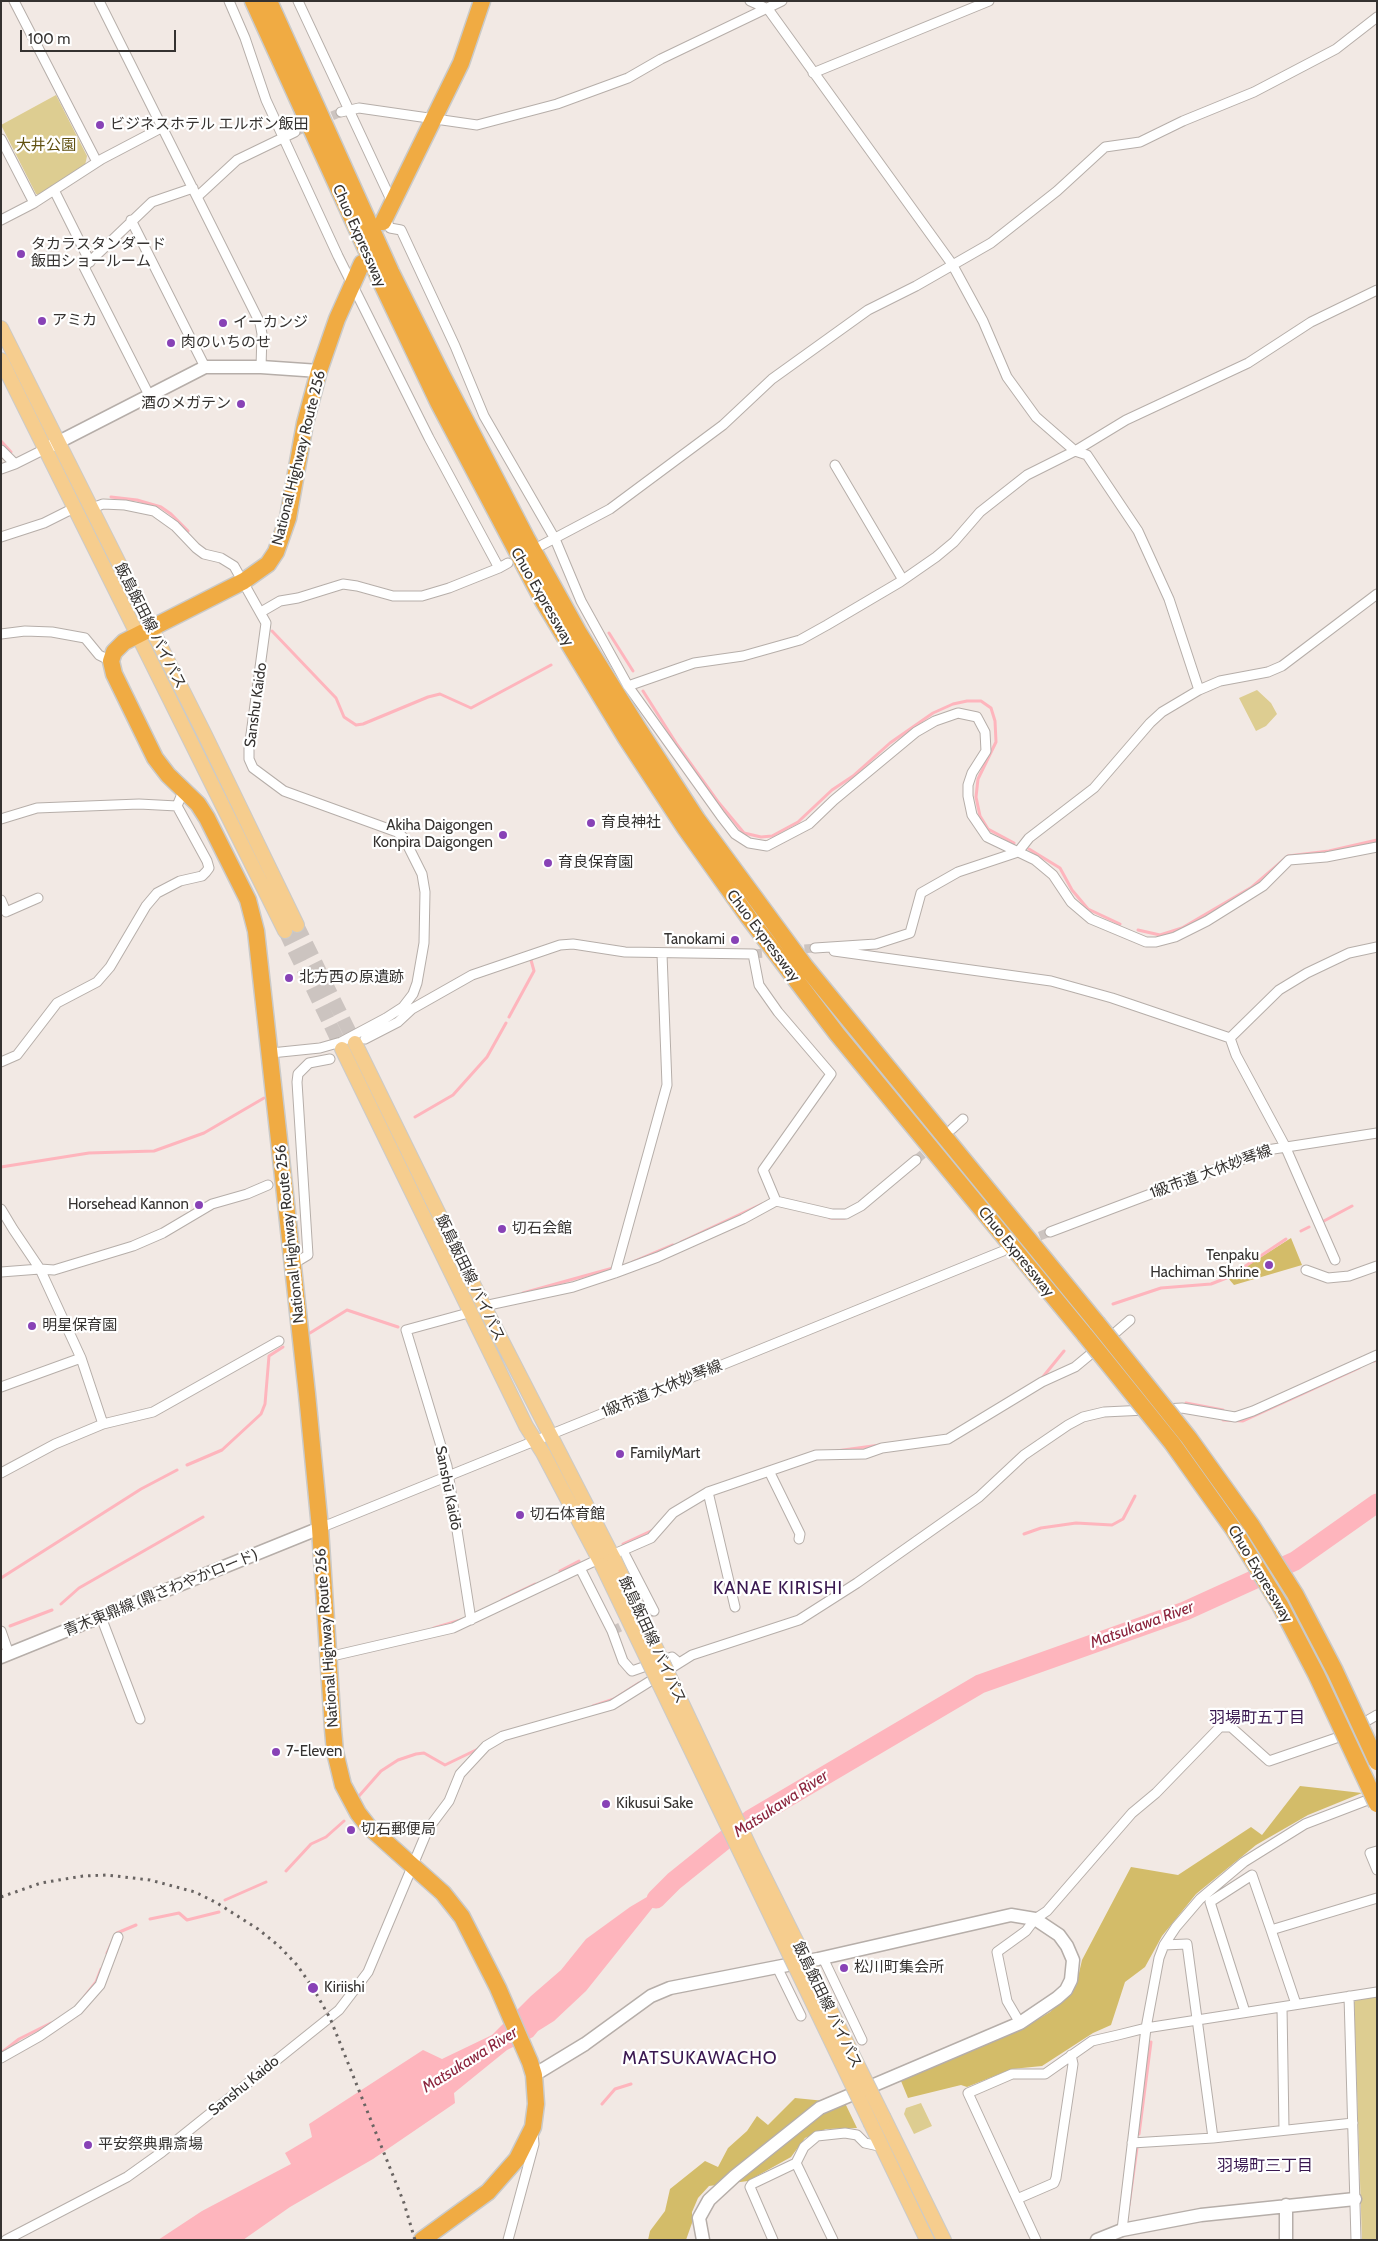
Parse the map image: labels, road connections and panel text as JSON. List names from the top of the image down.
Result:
{
  "streets": {
    "highway": ["Chuo Expressway", "National Highway Route 256"],
    "main road": ["飯島飯田線 バイパス"],
    "street": [
      "Sanshu Kaido",
      "1級市道 大休妙琴線",
      "Sanshū Kaidō",
      "青木東鼎線 (鼎さわやかロード)"
    ]
  },
  "crossings": [
    ["National Highway Route 256", "飯島飯田線 バイパス"],
    ["National Highway Route 256", "Sanshu Kaido"],
    ["National Highway Route 256", "1級市道 大休妙琴線"],
    ["National Highway Route 256", "青木東鼎線 (鼎さわやかロード)"],
    ["飯島飯田線 バイパス", "1級市道 大休妙琴線"],
    ["1級市道 大休妙琴線", "Sanshū Kaidō"],
    ["1級市道 大休妙琴線", "青木東鼎線 (鼎さわやかロード)"]
  ],
  "districts": [
    "KANAE KIRISHI",
    "羽場町五丁目",
    "MATSUKAWACHO",
    "羽場町三丁目"
  ],
  "water": ["Matsukawa River"],
  "parks": ["大井公園"],
  "places": [
    "ビジネスホテル エルボン飯田",
    "タカラスタンダード 飯田ショールーム",
    "アミカ",
    "イーカンジ",
    "肉のいちのせ",
    "酒のメガテン",
    "育良神社",
    "Akiha Daigongen Konpira Daigongen",
    "育良保育園",
    "Tanokami",
    "北方西の原遺跡",
    "Horsehead Kannon",
    "切石会館",
    "Tenpaku Hachiman Shrine",
    "明星保育園",
    "FamilyMart",
    "切石体育館",
    "7-Eleven",
    "Kikusui Sake",
    "切石郵便局",
    "松川町集会所",
    "Kiriishi",
    "平安祭典鼎斎場"
  ],
  "scale_bar": "100 m"
}
